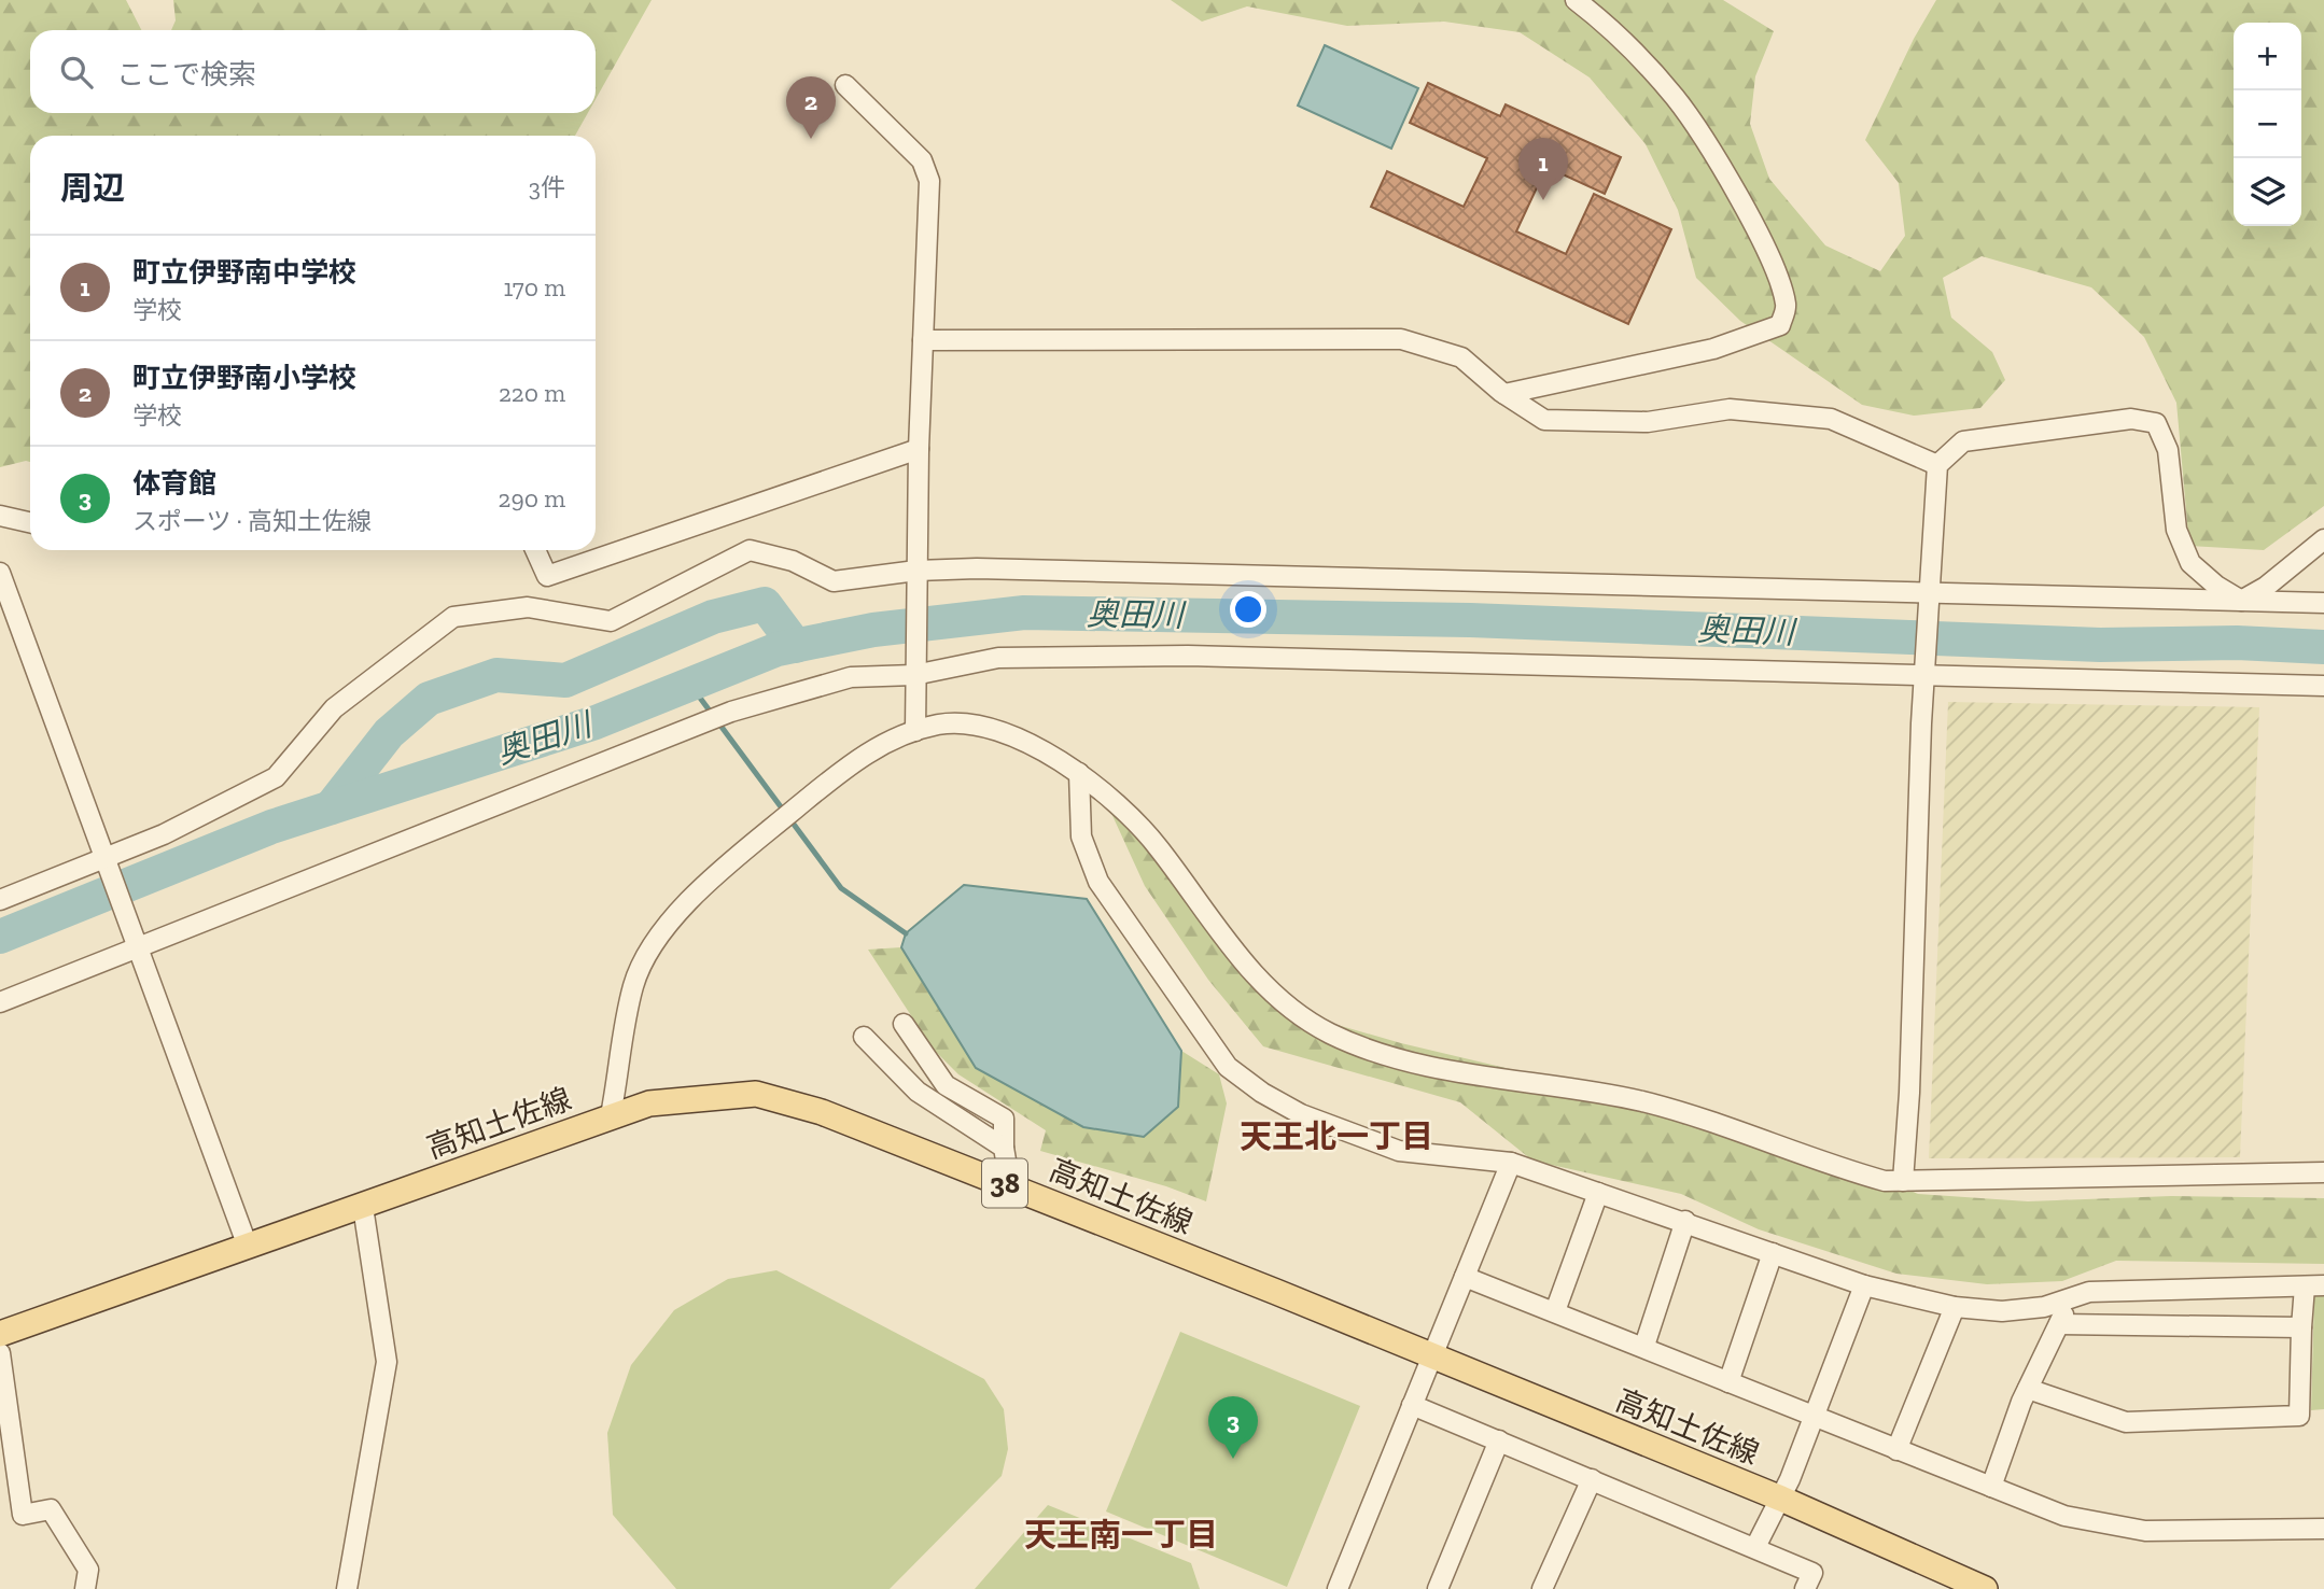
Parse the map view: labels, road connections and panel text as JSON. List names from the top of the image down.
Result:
{
  "streets": {
    "main road": ["高知土佐線", "38"]
  },
  "districts": ["天王北一丁目", "天王南一丁目"],
  "water": ["奥田川"],
  "page": {
    "map_buttons": ["+", "−"],
    "search": "ここで検索",
    "pins": ["2", "1", "3"],
    "heading": ["周辺", "3件"],
    "list": [
      {
        "mark": "1",
        "name": "町立伊野南中学校",
        "note": "学校",
        "value": "170 m"
      },
      {
        "mark": "2",
        "name": "町立伊野南小学校",
        "note": "学校",
        "value": "220 m"
      },
      {
        "mark": "3",
        "name": "体育館",
        "note": "スポーツ · 高知土佐線",
        "value": "290 m"
      }
    ]
  }
}
